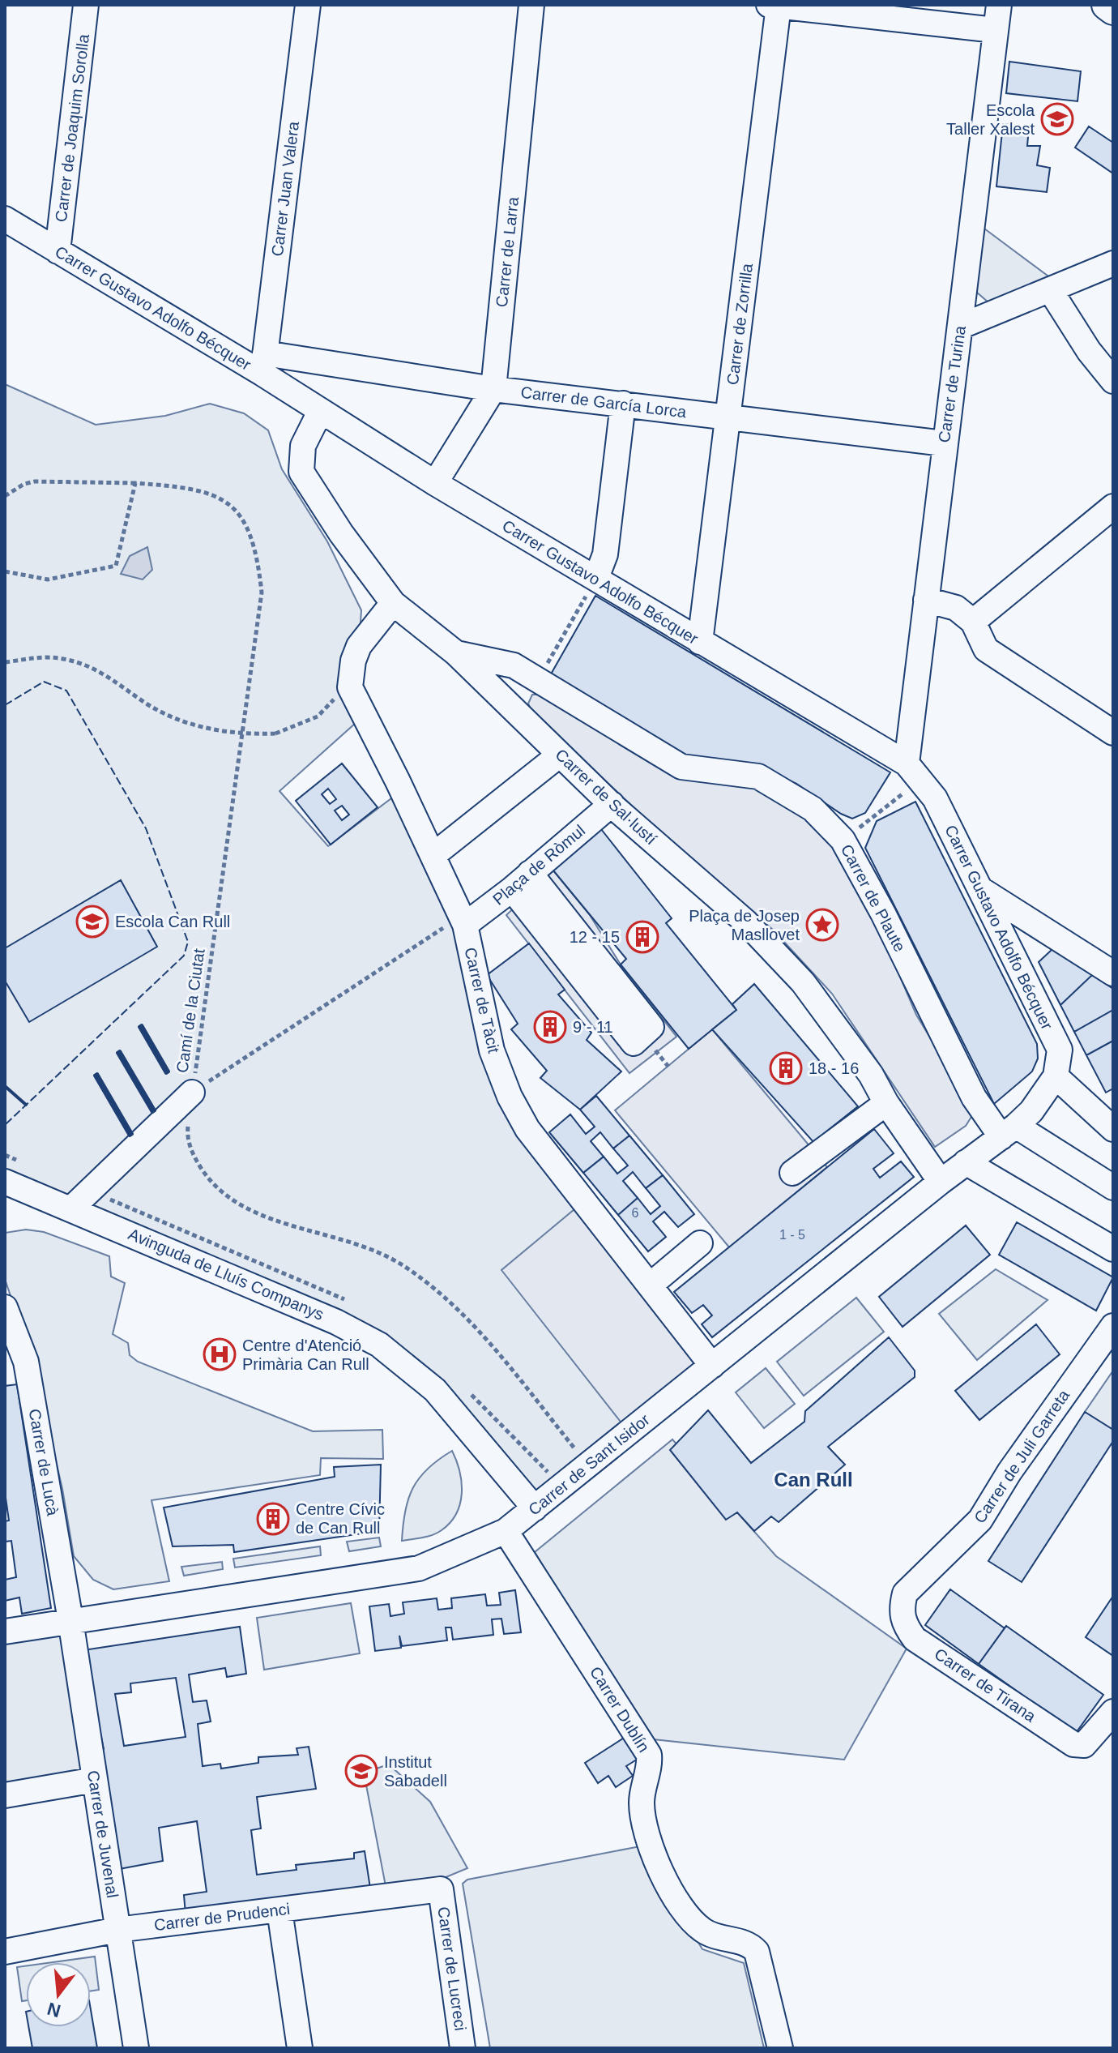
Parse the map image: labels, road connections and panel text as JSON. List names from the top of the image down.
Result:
{
  "streets": {
    "street": [
      "Carrer de Joaquim Sorolla",
      "Carrer Juan Valera",
      "Carrer de Larra",
      "Carrer Gustavo Adolfo Bécquer",
      "Carrer de Zorrilla",
      "Carrer de Turina",
      "Carrer de García Lorca",
      "Carrer de Sal·lustí",
      "Plaça de Ròmul",
      "Carrer de Plaute",
      "Carrer de Tàcit",
      "Avinguda de Lluís Companys",
      "Carrer de Juli Garreta",
      "Carrer de Lucà",
      "Carrer de Sant Isidor",
      "Carrer de Tirana",
      "Carrer Dublín",
      "Carrer de Juvenal",
      "Carrer de Prudenci",
      "Carrer de Lucreci"
    ],
    "path": ["Camí de la Ciutat"]
  },
  "crossings": [
    ["Carrer de Joaquim Sorolla", "Carrer Gustavo Adolfo Bécquer"],
    ["Carrer Juan Valera", "Carrer Gustavo Adolfo Bécquer"],
    ["Carrer Juan Valera", "Carrer de García Lorca"],
    ["Carrer de Larra", "Carrer Gustavo Adolfo Bécquer"],
    ["Carrer de Larra", "Carrer de García Lorca"],
    ["Carrer Gustavo Adolfo Bécquer", "Carrer de Zorrilla"],
    ["Carrer Gustavo Adolfo Bécquer", "Carrer de Turina"],
    ["Carrer Gustavo Adolfo Bécquer", "Carrer de García Lorca"],
    ["Carrer Gustavo Adolfo Bécquer", "Carrer de Sal·lustí"],
    ["Carrer Gustavo Adolfo Bécquer", "Carrer de Sant Isidor"],
    ["Carrer de Zorrilla", "Carrer de García Lorca"],
    ["Carrer de Turina", "Carrer de García Lorca"],
    ["Carrer de Sal·lustí", "Plaça de Ròmul"],
    ["Carrer de Sal·lustí", "Carrer de Plaute"],
    ["Carrer de Sal·lustí", "Carrer de Tàcit"],
    ["Carrer de Sal·lustí", "Carrer de Sant Isidor"],
    ["Plaça de Ròmul", "Carrer de Tàcit"],
    ["Carrer de Plaute", "Carrer de Sant Isidor"],
    ["Carrer de Tàcit", "Carrer de Sant Isidor"],
    ["Camí de la Ciutat", "Carrer de Sant Isidor"],
    ["Avinguda de Lluís Companys", "Carrer de Sant Isidor"],
    ["Carrer de Juli Garreta", "Carrer de Tirana"],
    ["Carrer de Lucà", "Carrer de Sant Isidor"],
    ["Carrer de Lucà", "Carrer de Juvenal"],
    ["Carrer de Sant Isidor", "Carrer Dublín"],
    ["Carrer de Sant Isidor", "Carrer de Juvenal"],
    ["Carrer de Juvenal", "Carrer de Prudenci"],
    ["Carrer de Prudenci", "Carrer de Lucreci"]
  ],
  "districts": ["Can Rull"],
  "places": {
    "school or university": ["Escola Taller Xalest", "Escola Can Rull", "Institut Sabadell"],
    "place": ["Plaça de Josep Masllovet"],
    "building": [
      "12 - 15",
      "9 - 11",
      "18 - 16",
      "Centre Cívic de Can Rull"
    ],
    "hospital": ["Centre d'Atenció Primària Can Rull"]
  },
  "house_numbers": ["6", "1 - 5"],
  "north": "bottom"
}
